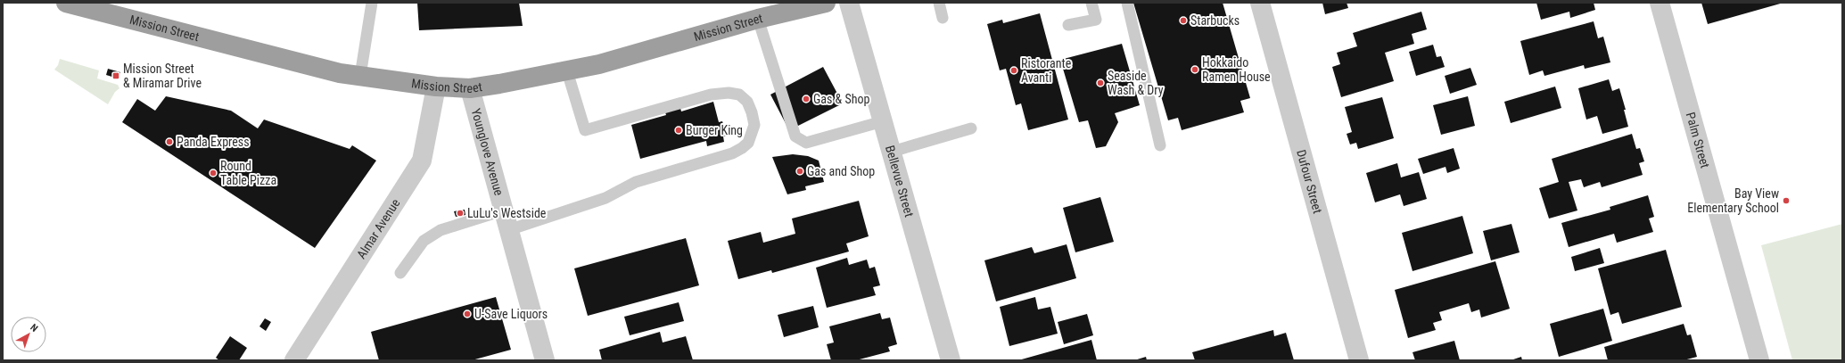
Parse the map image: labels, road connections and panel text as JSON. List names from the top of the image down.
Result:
{
  "streets": {
    "highway": ["Mission Street"],
    "street": [
      "Palm Street",
      "Younglove Avenue",
      "Bellevue Street",
      "Dufour Street",
      "Almar Avenue"
    ]
  },
  "crossings": [
    ["Mission Street", "Younglove Avenue"],
    ["Mission Street", "Almar Avenue"]
  ],
  "places": {
    "other": [
      "Starbucks",
      "Hokkaido Ramen House",
      "Ristorante Avanti",
      "Seaside Wash & Dry",
      "Gas & Shop",
      "Burger King",
      "Panda Express",
      "Gas and Shop",
      "Round Table Pizza",
      "Bay View Elementary School",
      "LuLu's Westside",
      "U-Save Liquors"
    ],
    "transit": ["Mission Street & Miramar Drive"]
  },
  "north": "top right"
}
